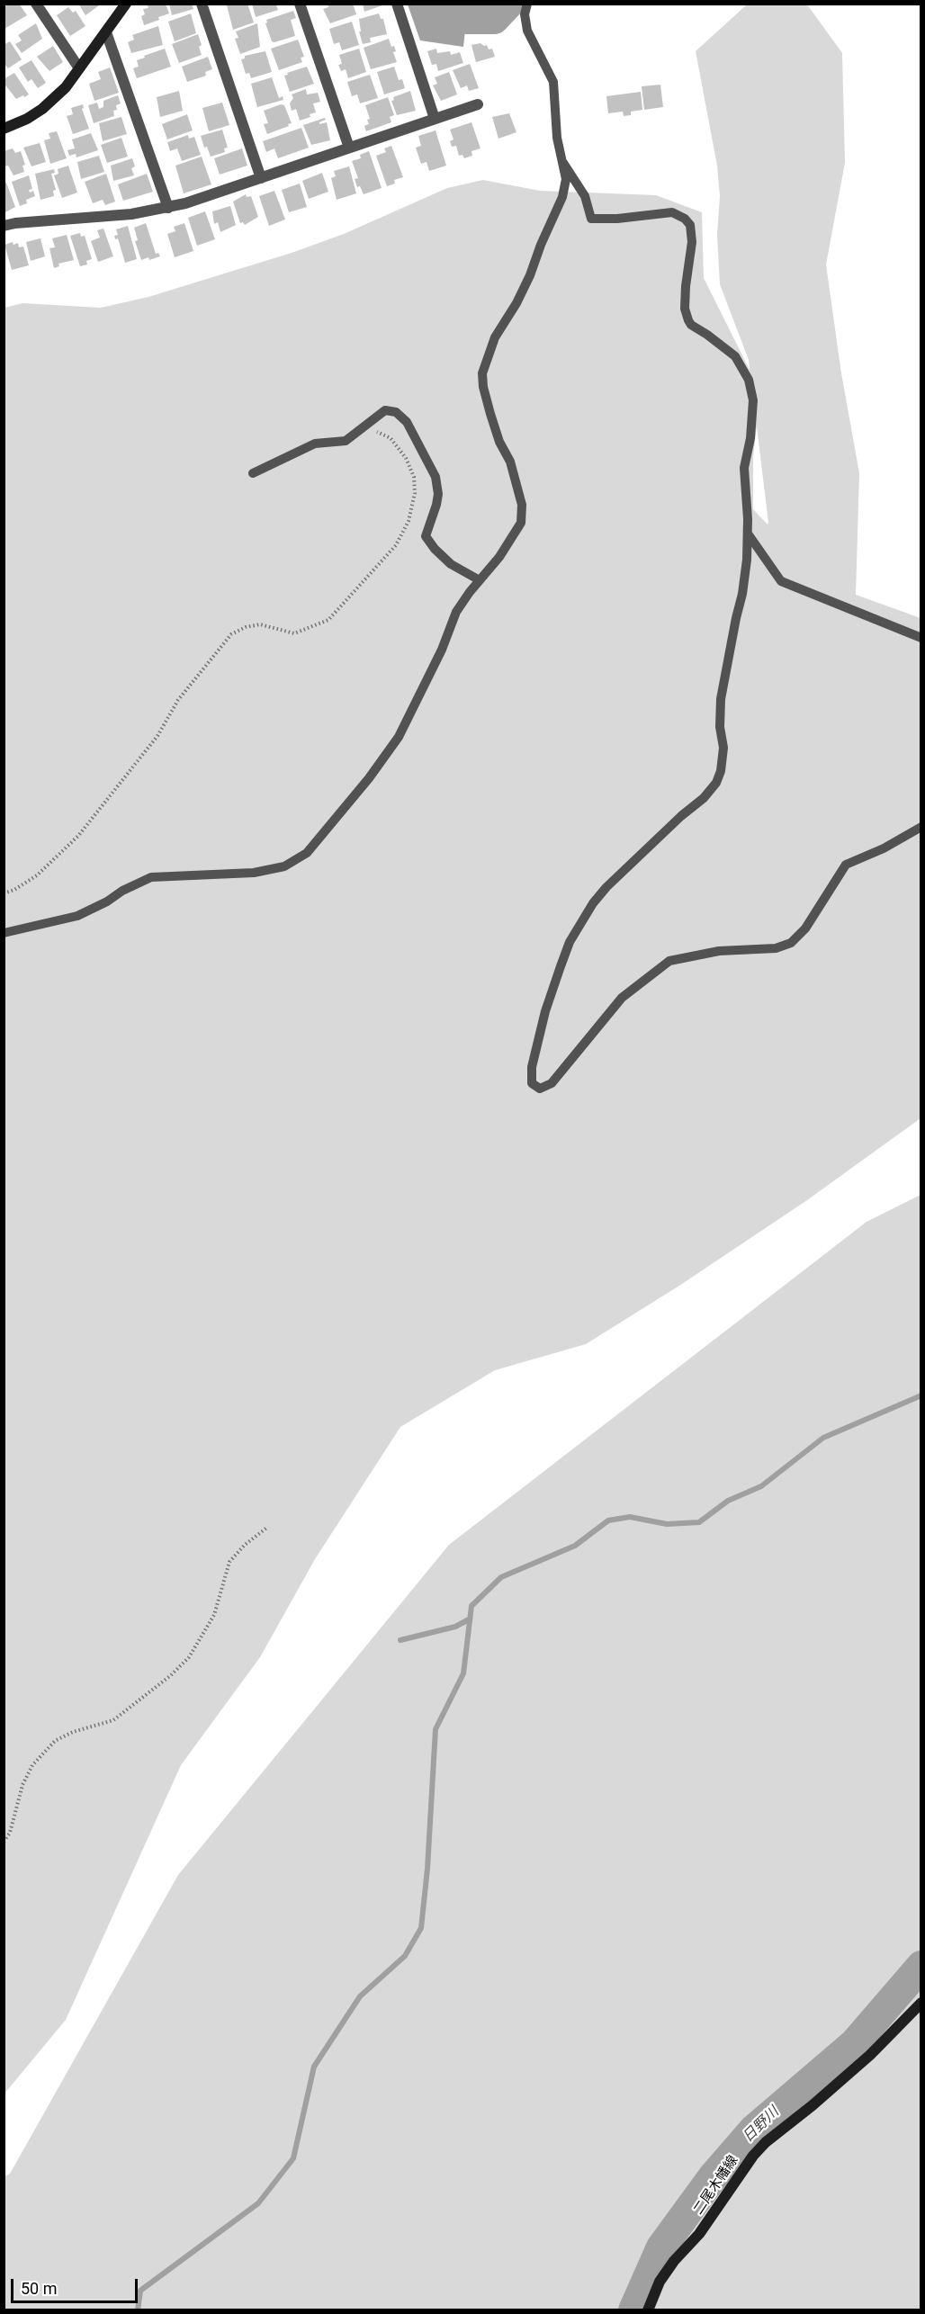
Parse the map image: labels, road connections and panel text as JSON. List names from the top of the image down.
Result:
{
  "streets": {
    "main road": ["二尾木幡線"]
  },
  "water": ["日野川"],
  "scale_bar": "50 m"
}
